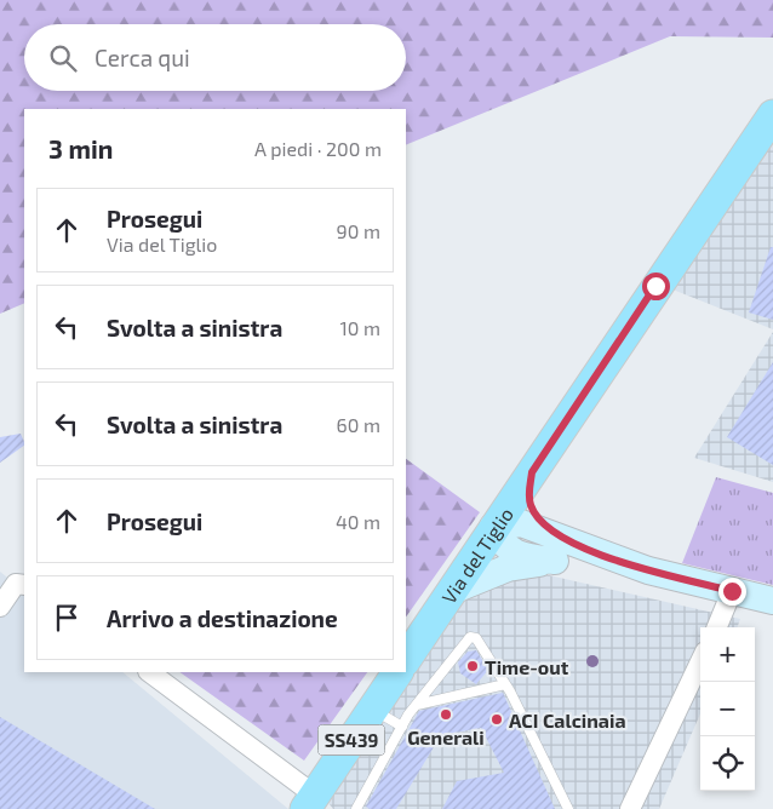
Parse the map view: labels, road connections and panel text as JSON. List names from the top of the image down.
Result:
{
  "streets": {
    "main road": ["Via del Tiglio", "SS439"]
  },
  "places": ["Time-out", "Generali", "ACI Calcinaia"],
  "page": {
    "search": "Cerca qui",
    "heading": ["3 min", "A piedi · 200 m"],
    "list": [
      ["Prosegui", "Via del Tiglio", "90 m"],
      ["Svolta a sinistra", "10 m"],
      ["Svolta a sinistra", "60 m"],
      ["Prosegui", "40 m"],
      "Arrivo a destinazione"
    ],
    "map_buttons": ["+", "−"]
  }
}
